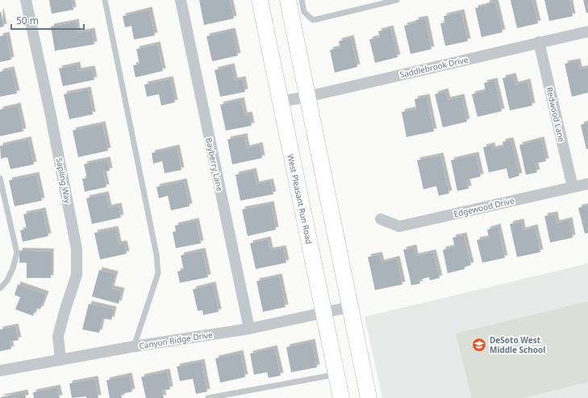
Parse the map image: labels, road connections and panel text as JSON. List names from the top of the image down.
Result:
{
  "streets": {
    "main road": ["West Pleasant Run Road"],
    "street": [
      "Saddlebrook Drive",
      "Redwood Lane",
      "Bayberry Lane",
      "Sapling Way",
      "Edgewood Drive",
      "Canyon Ridge Drive"
    ]
  },
  "crossings": [
    ["Saddlebrook Drive", "Redwood Lane"],
    ["Saddlebrook Drive", "West Pleasant Run Road"],
    ["Redwood Lane", "Edgewood Drive"],
    ["Bayberry Lane", "Canyon Ridge Drive"],
    ["Sapling Way", "Canyon Ridge Drive"],
    ["West Pleasant Run Road", "Canyon Ridge Drive"]
  ],
  "places": {
    "school or university": ["DeSoto West Middle School"]
  },
  "scale_bar": "50 m"
}
